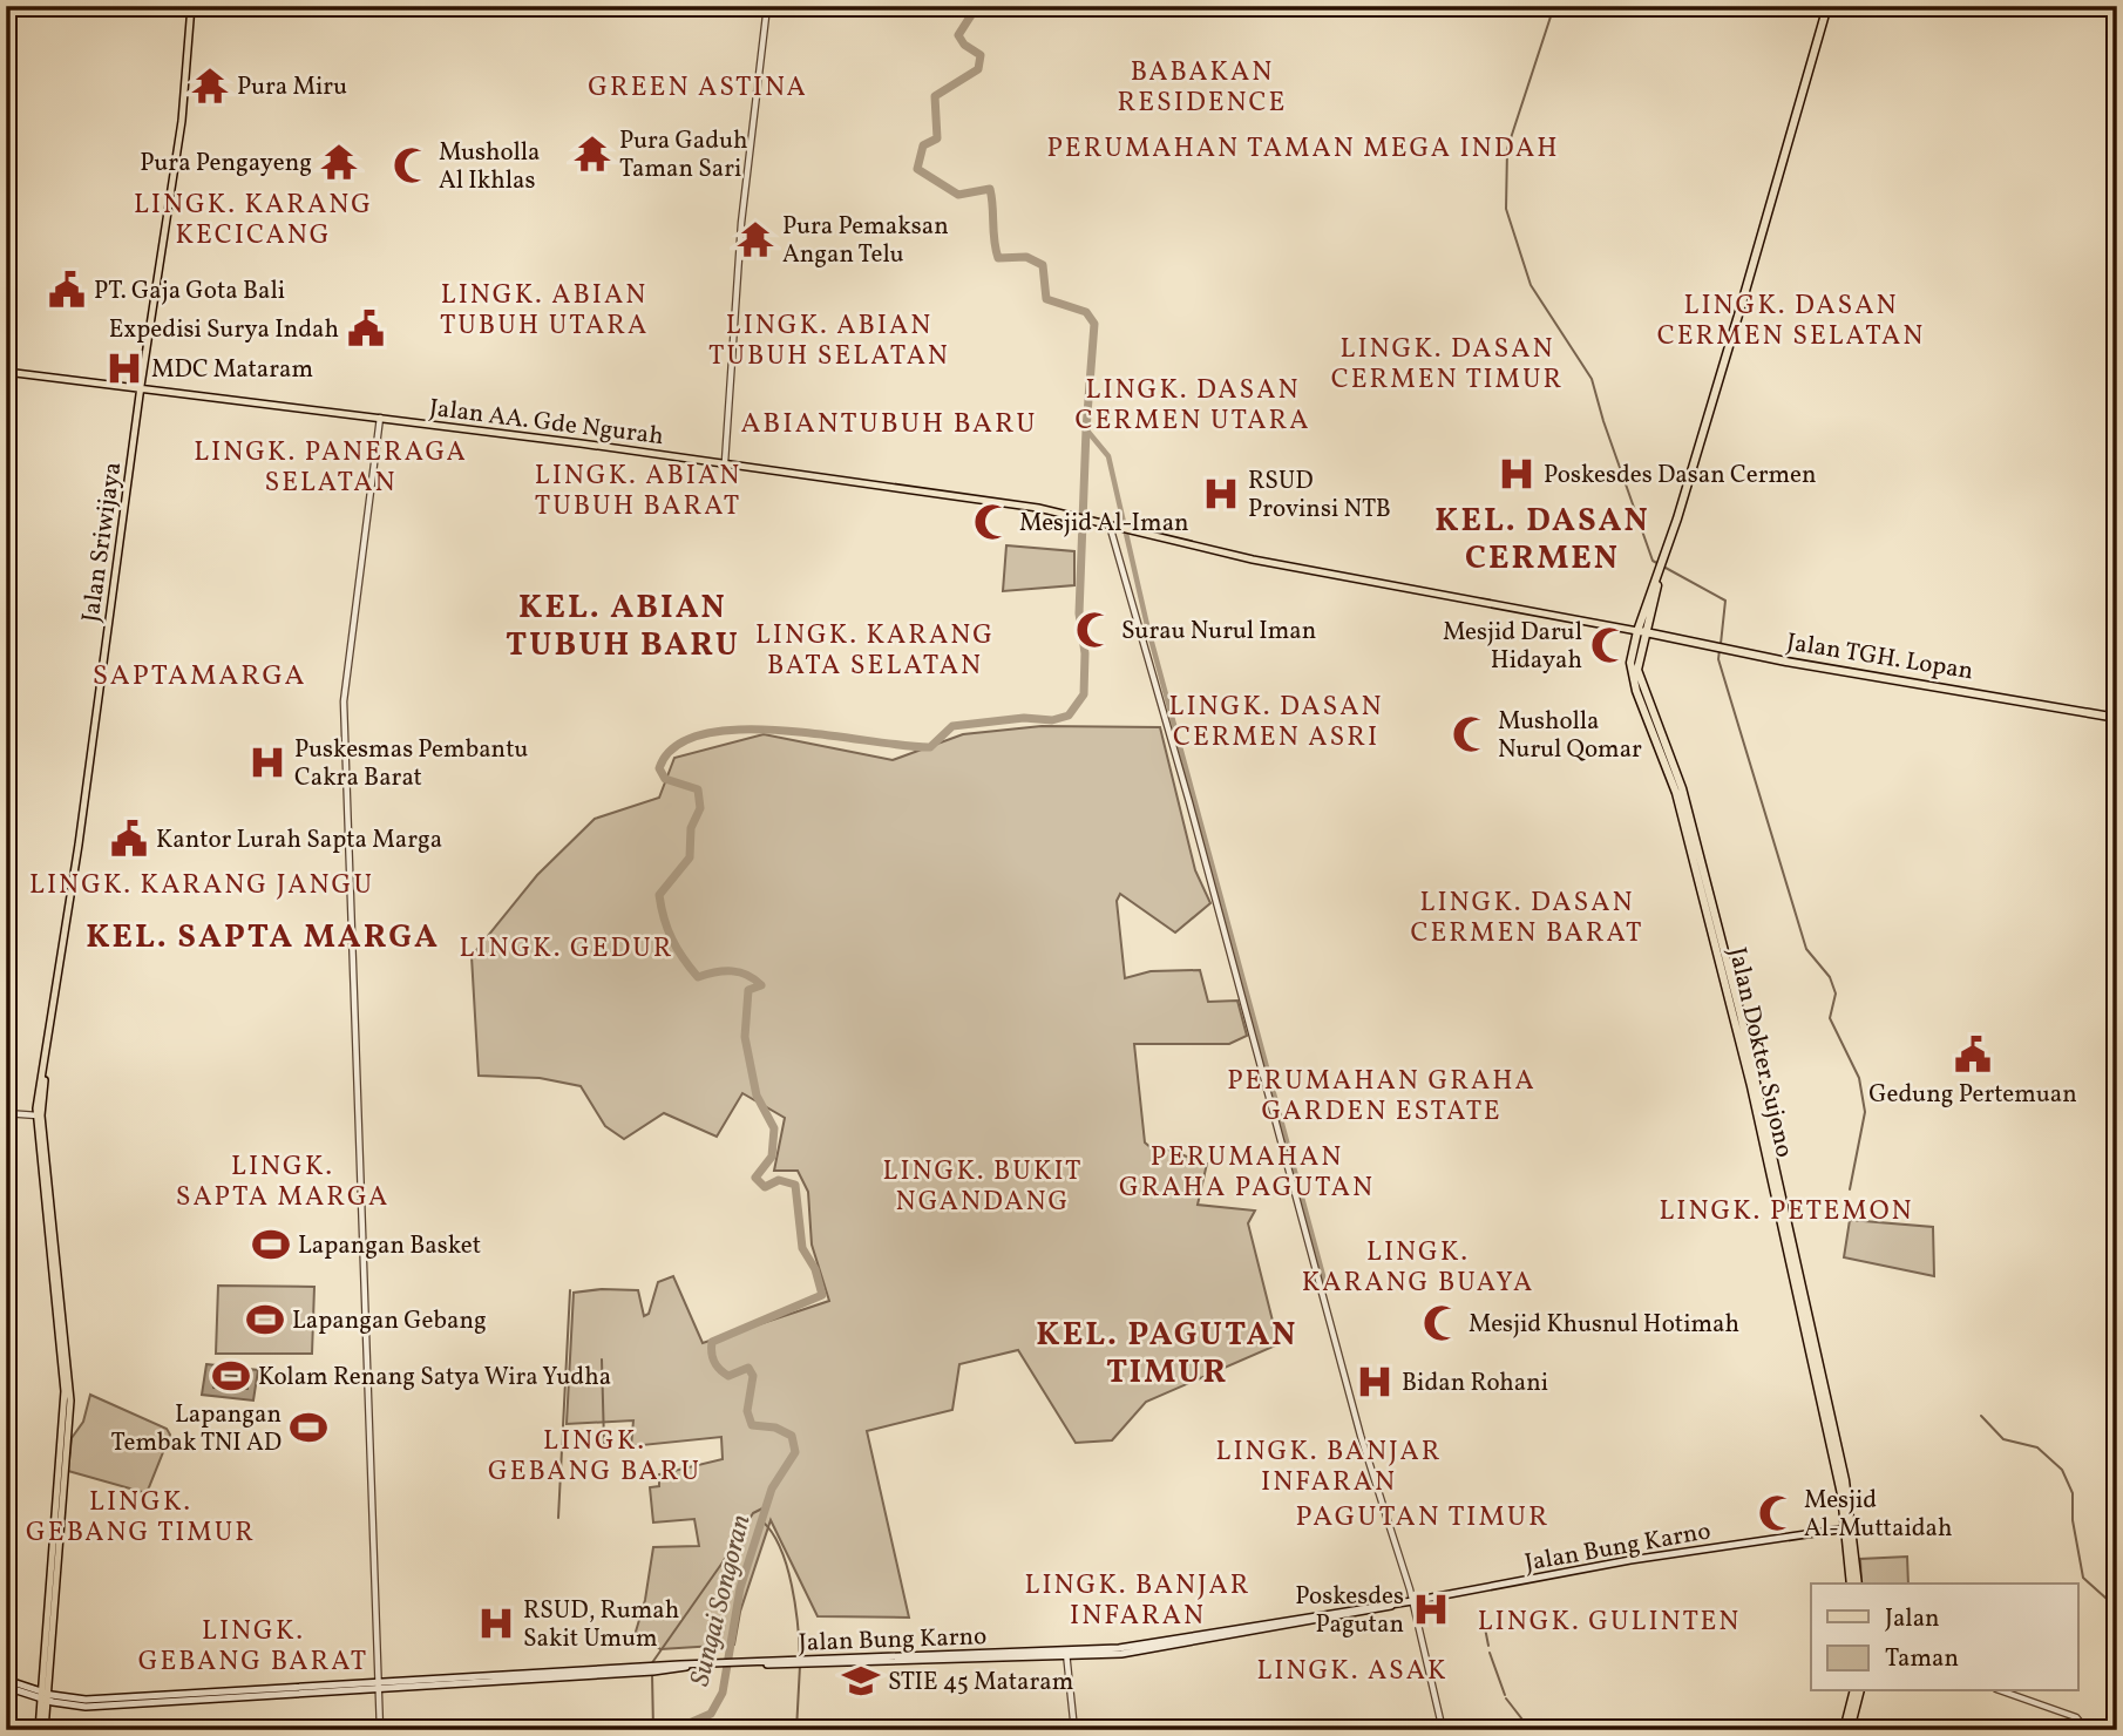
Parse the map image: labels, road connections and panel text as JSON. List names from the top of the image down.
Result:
{
  "streets": {
    "highway": ["Jalan TGH. Lopan", "Jalan Dokter Sujono"],
    "main road": ["Jalan AA. Gde Ngurah", "Jalan Sriwijaya", "Jalan Bung Karno"]
  },
  "crossings": [
    ["Jalan AA. Gde Ngurah", "Jalan Sriwijaya"],
    ["Jalan AA. Gde Ngurah", "Jalan TGH. Lopan"],
    ["Jalan AA. Gde Ngurah", "Jalan Dokter Sujono"],
    ["Jalan TGH. Lopan", "Jalan Dokter Sujono"],
    ["Jalan Dokter Sujono", "Jalan Bung Karno"]
  ],
  "districts": [
    "BABAKAN RESIDENCE",
    "GREEN ASTINA",
    "PERUMAHAN TAMAN MEGA INDAH",
    "LINGK. KARANG KECICANG",
    "LINGK. ABIAN TUBUH UTARA",
    "LINGK. DASAN CERMEN SELATAN",
    "LINGK. ABIAN TUBUH SELATAN",
    "LINGK. DASAN CERMEN TIMUR",
    "LINGK. DASAN CERMEN UTARA",
    "ABIANTUBUH BARU",
    "LINGK. PANERAGA SELATAN",
    "LINGK. ABIAN TUBUH BARAT",
    "KEL. DASAN CERMEN",
    "KEL. ABIAN TUBUH BARU",
    "LINGK. KARANG BATA SELATAN",
    "SAPTAMARGA",
    "LINGK. DASAN CERMEN ASRI",
    "LINGK. KARANG JANGU",
    "LINGK. DASAN CERMEN BARAT",
    "KEL. SAPTA MARGA",
    "LINGK. GEDUR",
    "PERUMAHAN GRAHA GARDEN ESTATE",
    "PERUMAHAN GRAHA PAGUTAN",
    "LINGK. SAPTA MARGA",
    "LINGK. BUKIT NGANDANG",
    "LINGK. PETEMON",
    "LINGK. KARANG BUAYA",
    "KEL. PAGUTAN TIMUR",
    "LINGK. GEBANG BARU",
    "LINGK. BANJAR INFARAN",
    "LINGK. GEBANG TIMUR",
    "PAGUTAN TIMUR",
    "LINGK. BANJAR INFARAN",
    "LINGK. GULINTEN",
    "LINGK. GEBANG BARAT",
    "LINGK. ASAK"
  ],
  "water": ["Sungai Songoran"],
  "places": {
    "temple": [
      "Pura Miru",
      "Pura Gaduh Taman Sari",
      "Pura Pengayeng",
      "Pura Pemaksan Angan Telu"
    ],
    "mosque": [
      "Musholla Al Ikhlas",
      "Mesjid Al-Iman",
      "Surau Nurul Iman",
      "Mesjid Darul Hidayah",
      "Musholla Nurul Qomar",
      "Mesjid Khusnul Hotimah",
      "Mesjid Al-Muttaidah"
    ],
    "public building": [
      "PT. Gaja Gota Bali",
      "Expedisi Surya Indah",
      "Kantor Lurah Sapta Marga",
      "Gedung Pertemuan"
    ],
    "hospital": [
      "MDC Mataram",
      "Poskesdes Dasan Cermen",
      "RSUD Provinsi NTB",
      "Puskesmas Pembantu Cakra Barat",
      "Bidan Rohani",
      "Poskesdes Pagutan",
      "RSUD, Rumah Sakit Umum"
    ],
    "sports": [
      "Lapangan Basket",
      "Lapangan Gebang",
      "Kolam Renang Satya Wira Yudha",
      "Lapangan Tembak TNI AD"
    ],
    "school or university": ["STIE 45 Mataram"]
  },
  "legend": ["Jalan", "Taman"]
}
